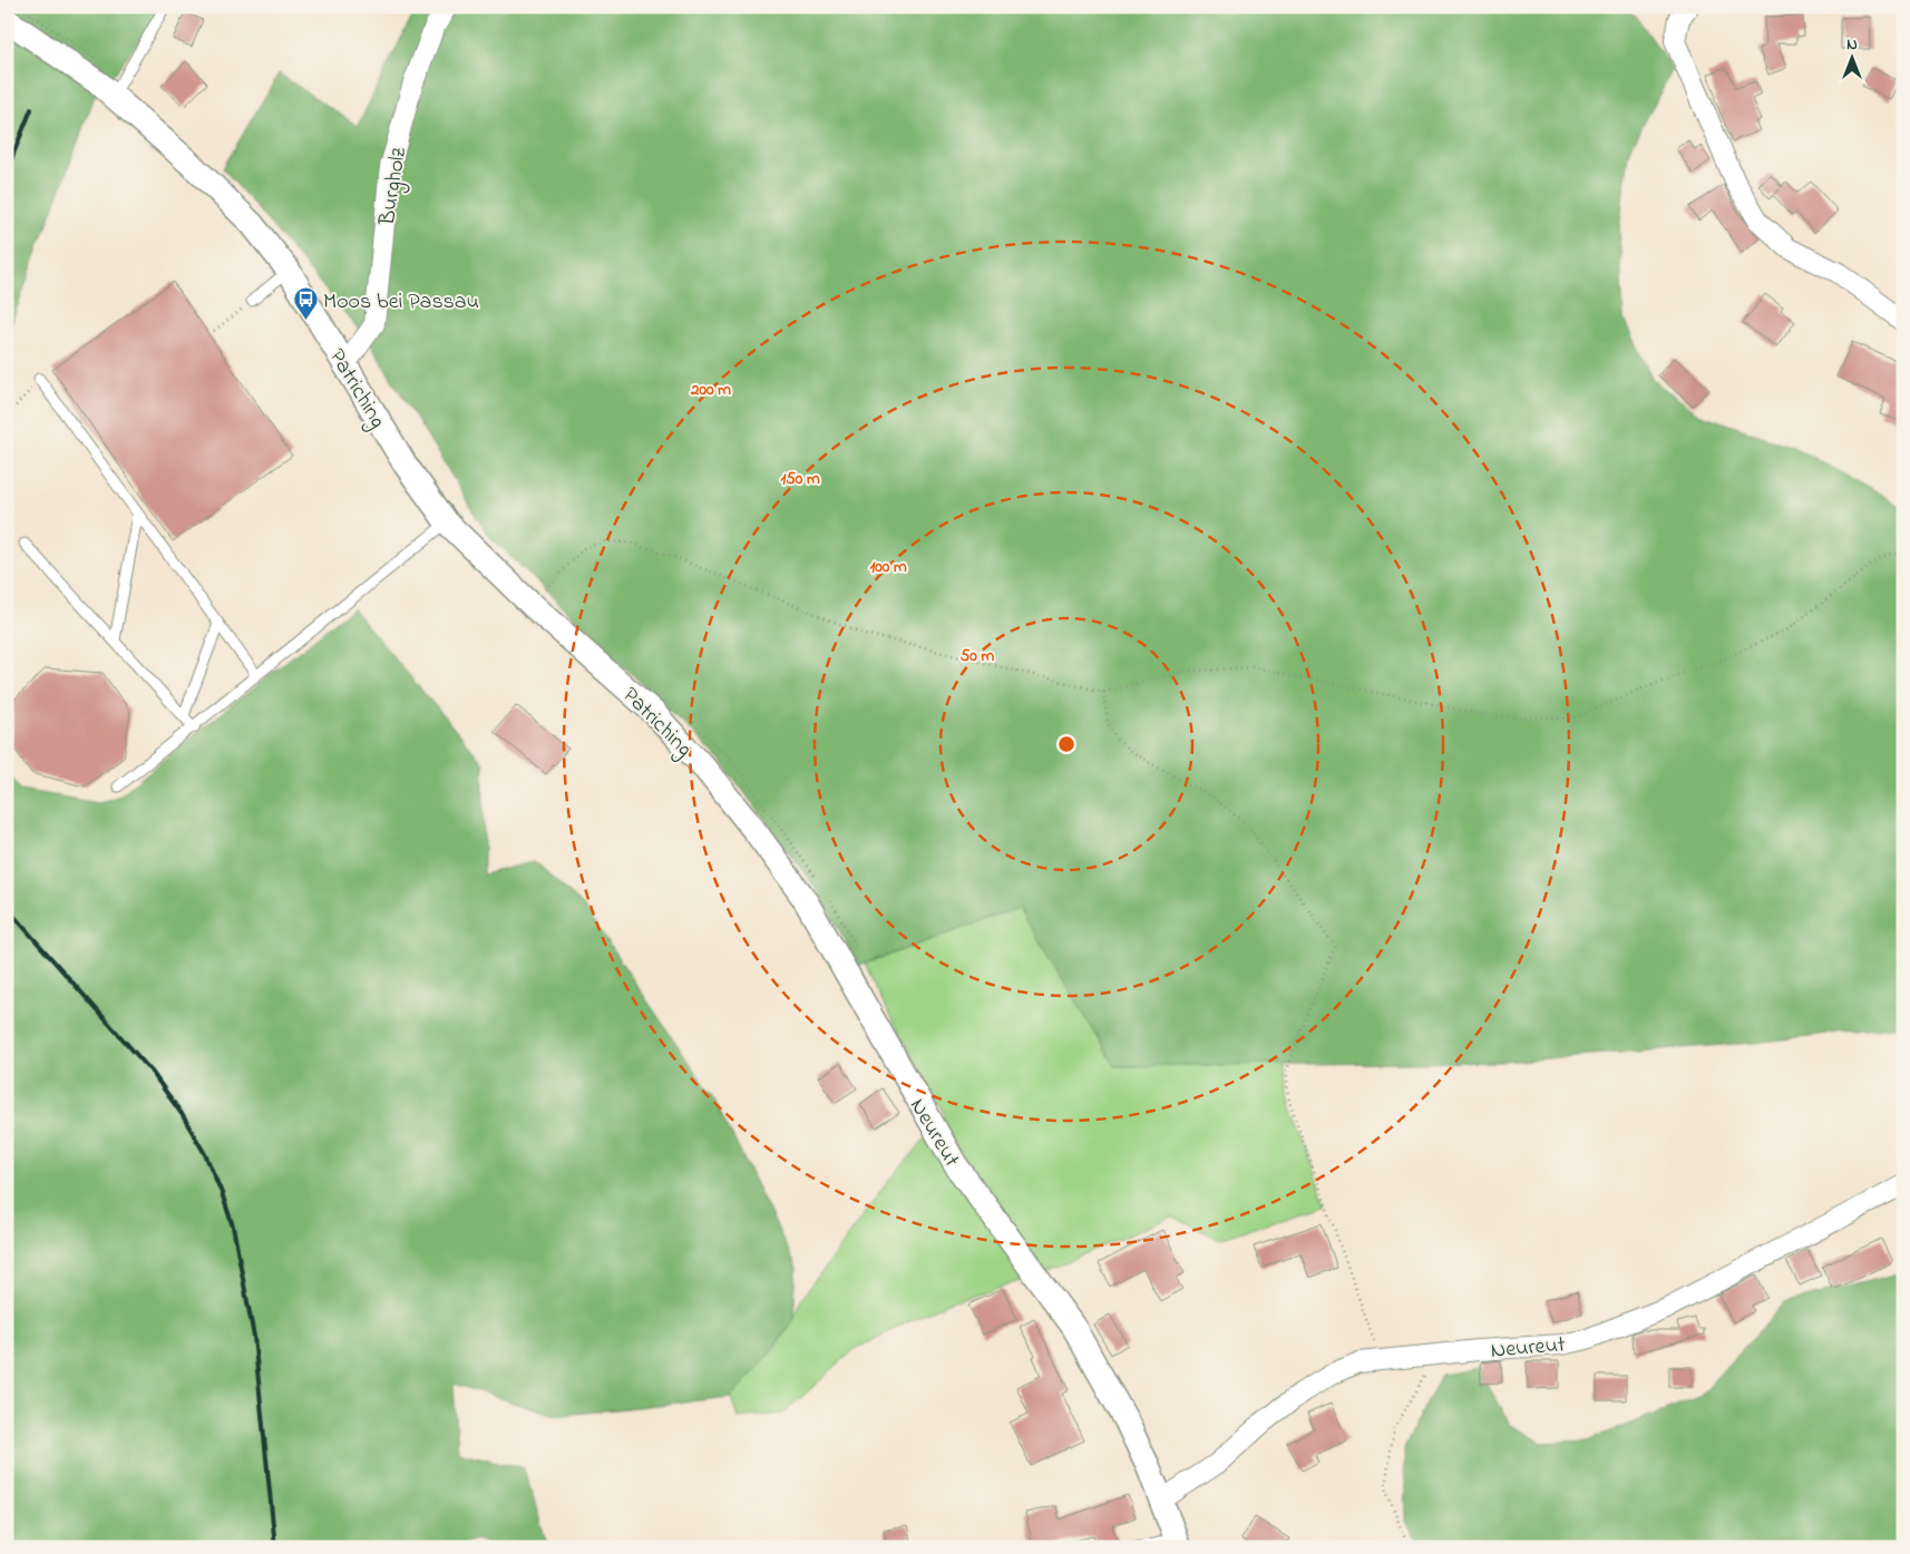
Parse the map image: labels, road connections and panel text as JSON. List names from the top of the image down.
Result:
{
  "streets": {
    "street": ["Burgholz", "Patriching", "Neureut"]
  },
  "crossings": [
    ["Burgholz", "Patriching"],
    ["Patriching", "Neureut"]
  ],
  "places": {
    "bus stop": ["Moos bei Passau"]
  },
  "north": "top",
  "rings": [
    "200 m",
    "150 m",
    "100 m",
    "50 m"
  ]
}
